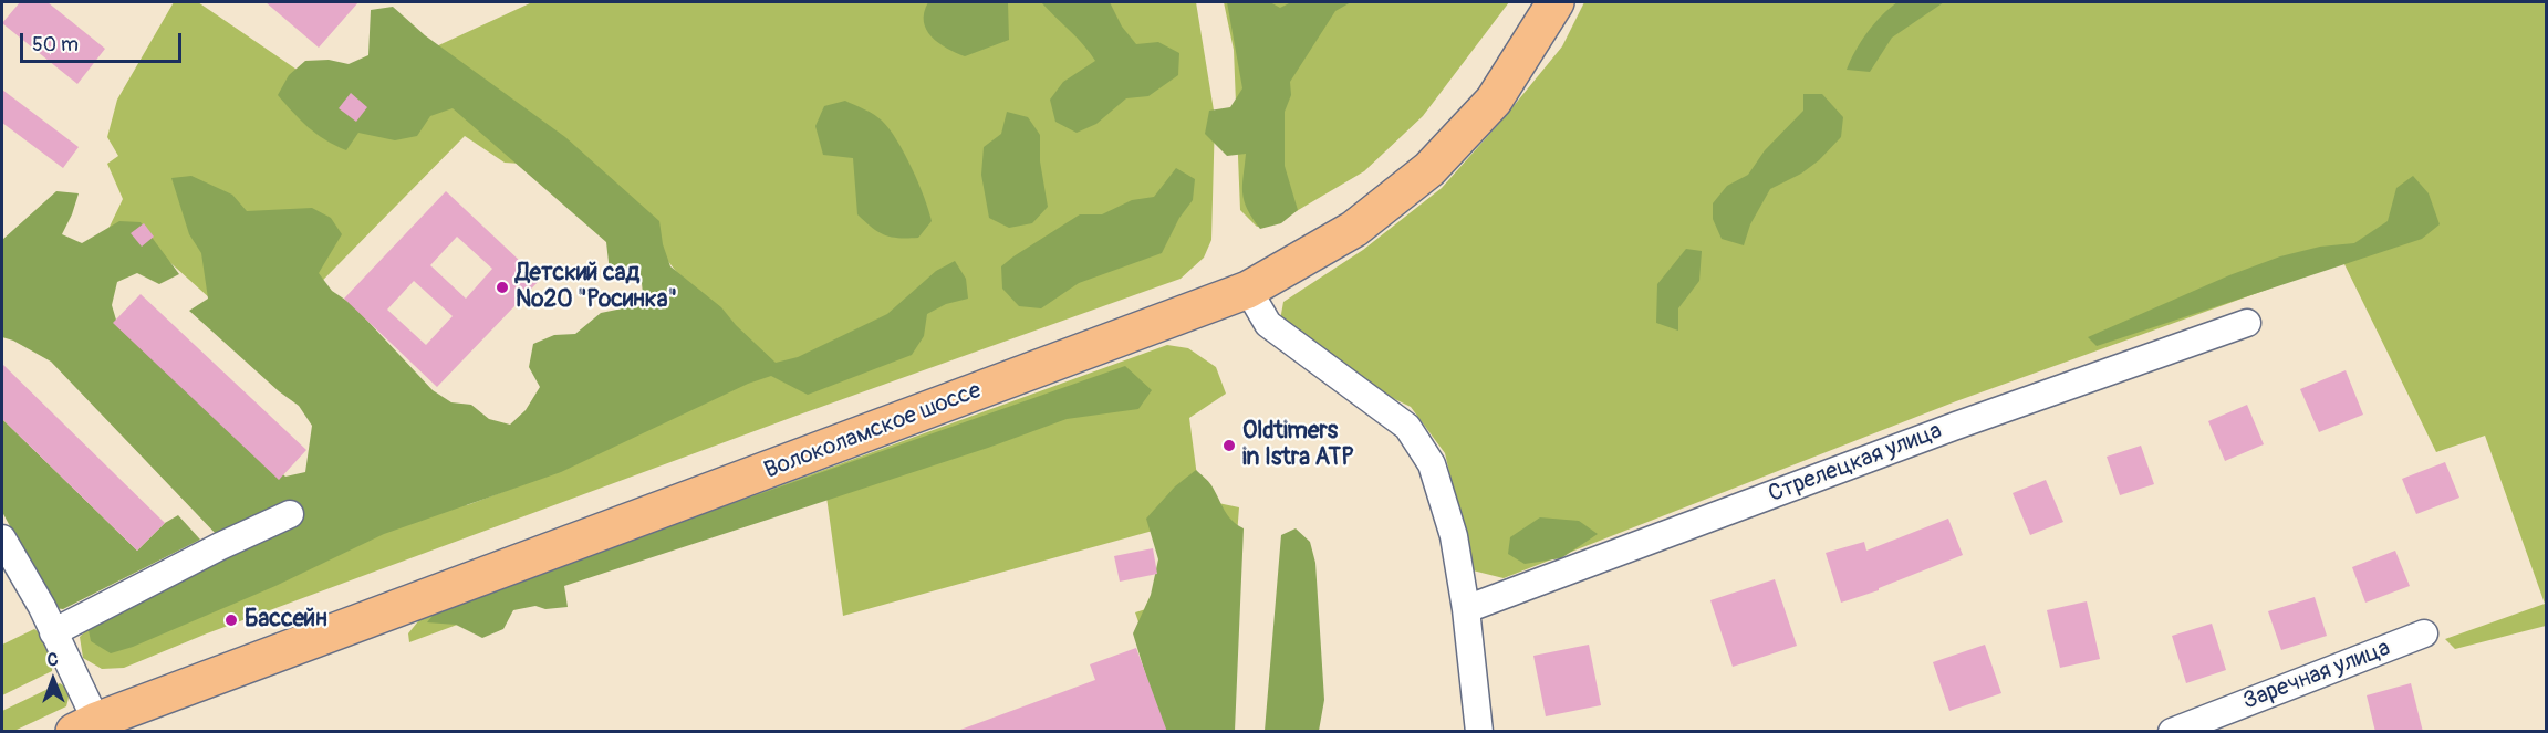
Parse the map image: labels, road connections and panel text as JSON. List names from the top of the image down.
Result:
{
  "streets": {
    "main road": ["Волоколамское шоссе"],
    "street": ["Стрелецкая улица", "Заречная улица"]
  },
  "places": ["Детский сад №20 \"Росинка\"", "Oldtimers in Istra ATP", "Бассейн"],
  "scale_bar": "50 m",
  "north": "top"
}
